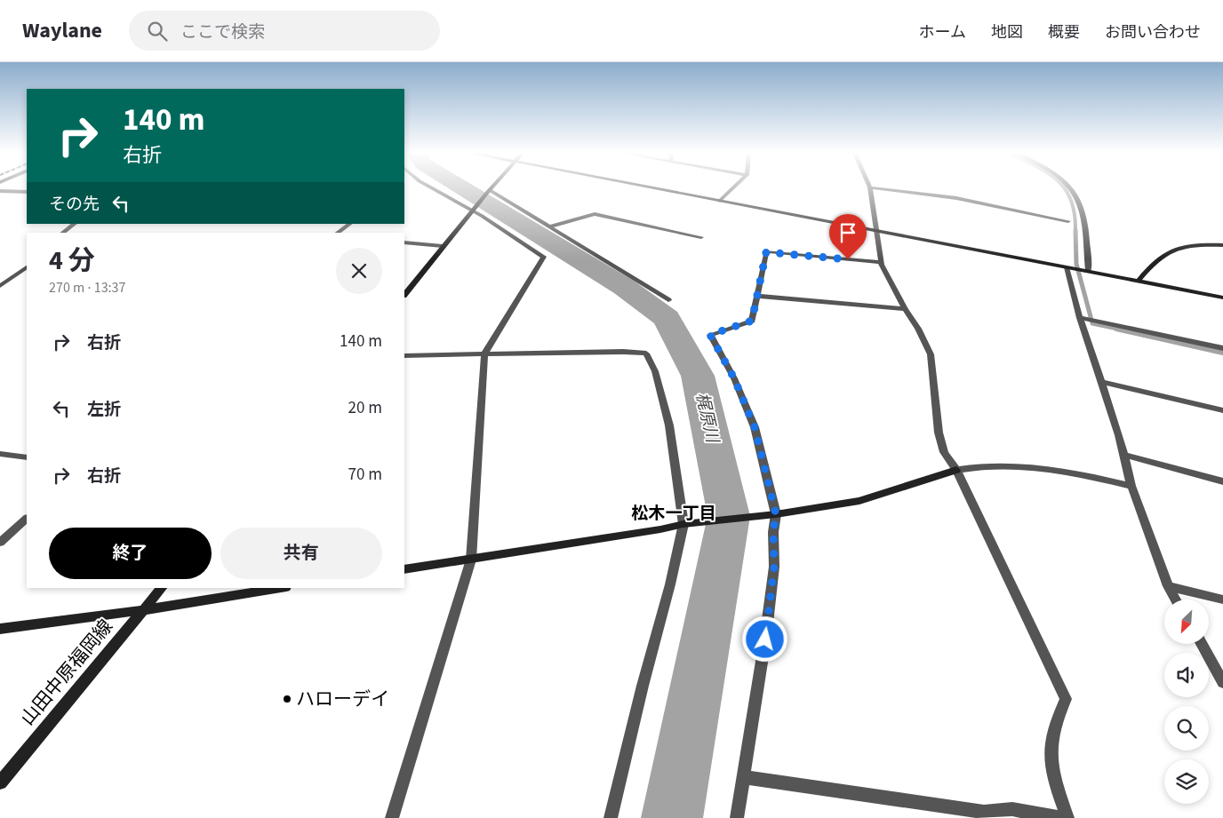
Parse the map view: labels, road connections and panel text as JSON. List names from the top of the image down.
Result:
{
  "streets": {
    "street": ["山田中原福岡線"]
  },
  "districts": ["松木一丁目"],
  "water": ["梶原川"],
  "places": ["ハローデイ"],
  "north": "bottom left",
  "page": {
    "header": "Waylane",
    "search": "ここで検索",
    "nav": [
      "ホーム",
      "地図",
      "概要",
      "お問い合わせ"
    ],
    "turn": ["140 m", "右折"],
    "then": "その先",
    "heading": ["4 分", "270 m · 13:37"],
    "list": [
      {
        "name": "右折",
        "value": "140 m"
      },
      {
        "name": "左折",
        "value": "20 m"
      },
      {
        "name": "右折",
        "value": "70 m"
      }
    ],
    "buttons": ["終了", "共有"]
  }
}
